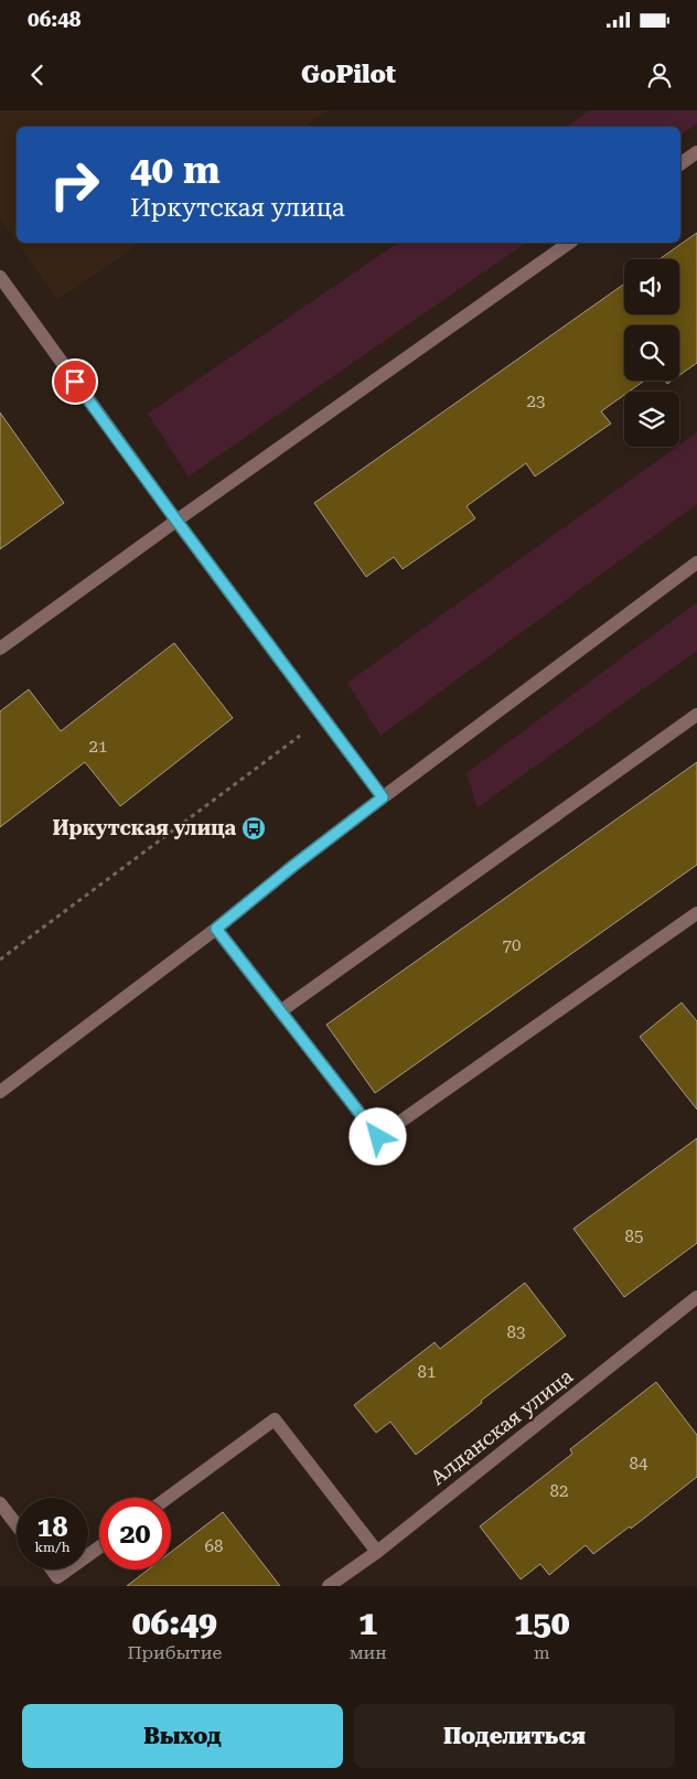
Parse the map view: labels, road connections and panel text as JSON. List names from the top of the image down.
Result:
{
  "streets": {
    "street": ["Алданская улица"]
  },
  "places": {
    "bus stop": ["Иркутская улица"]
  },
  "house_numbers": [
    "23",
    "21",
    "70",
    "85",
    "83",
    "81",
    "84",
    "82",
    "68"
  ],
  "page": {
    "status": "06:48",
    "header": "GoPilot",
    "turn": ["40 m", "Иркутская улица"],
    "speed": "18 km/h",
    "limit": "20",
    "eta": [
      "06:49",
      "Прибытие",
      "1",
      "мин",
      "150",
      "m"
    ],
    "buttons": ["Выход", "Поделиться"]
  }
}
